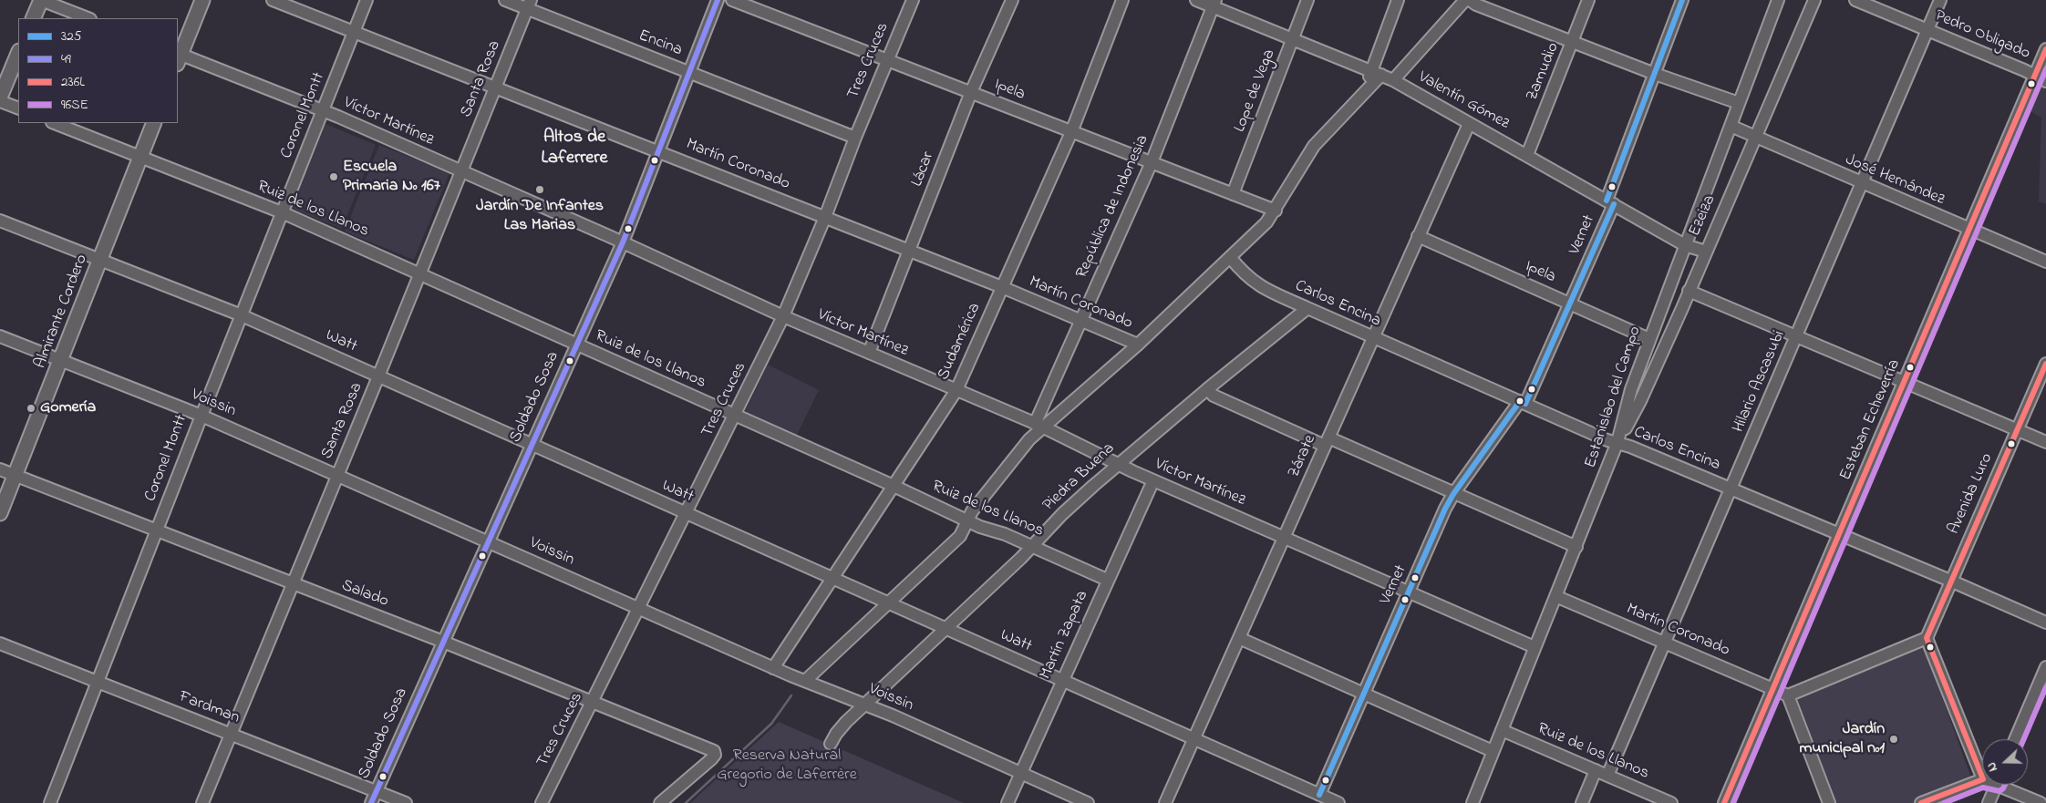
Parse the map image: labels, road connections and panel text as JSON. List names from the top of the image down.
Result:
{
  "streets": {
    "main road": ["Almirante Cordero"],
    "street": [
      "Pedro Obligado",
      "Encina",
      "Tres Cruces",
      "Zamudio",
      "Santa Rosa",
      "Ipela",
      "Lope de Vega",
      "Valentín Gómez",
      "Coronel Montt",
      "Víctor Martínez",
      "Martín Coronado",
      "Lácar",
      "José Hernández",
      "República de Indonesia",
      "Ruiz de los Llanos",
      "Ezeiza",
      "Vernet",
      "Carlos Encina",
      "Watt",
      "Sudamérica",
      "Hilario Ascasubi",
      "Soldado Sosa",
      "Estanislao del Campo",
      "Voissin",
      "Esteban Echeverría",
      "Zárate",
      "Piedra Buena",
      "Avenida Luro",
      "Salado",
      "Martín Zapata",
      "Fardman"
    ]
  },
  "crossings": [
    ["Pedro Obligado", "Hilario Ascasubi"],
    ["Pedro Obligado", "Esteban Echeverría"],
    ["Encina", "Tres Cruces"],
    ["Encina", "Santa Rosa"],
    ["Encina", "Soldado Sosa"],
    ["Tres Cruces", "Ipela"],
    ["Tres Cruces", "Víctor Martínez"],
    ["Tres Cruces", "Martín Coronado"],
    ["Tres Cruces", "Ruiz de los Llanos"],
    ["Tres Cruces", "Watt"],
    ["Tres Cruces", "Voissin"],
    ["Tres Cruces", "Salado"],
    ["Zamudio", "Valentín Gómez"],
    ["Santa Rosa", "Víctor Martínez"],
    ["Santa Rosa", "Martín Coronado"],
    ["Santa Rosa", "Ruiz de los Llanos"],
    ["Santa Rosa", "Watt"],
    ["Santa Rosa", "Voissin"],
    ["Santa Rosa", "Salado"],
    ["Santa Rosa", "Fardman"],
    ["Ipela", "Lope de Vega"],
    ["Ipela", "Lácar"],
    ["Ipela", "República de Indonesia"],
    ["Ipela", "Vernet"],
    ["Ipela", "Sudamérica"],
    ["Ipela", "Estanislao del Campo"],
    ["Ipela", "Zárate"],
    ["Lope de Vega", "Valentín Gómez"],
    ["Valentín Gómez", "República de Indonesia"],
    ["Valentín Gómez", "Ezeiza"],
    ["Valentín Gómez", "Vernet"],
    ["Valentín Gómez", "Estanislao del Campo"],
    ["Valentín Gómez", "Zárate"],
    ["Coronel Montt", "Víctor Martínez"],
    ["Coronel Montt", "Martín Coronado"],
    ["Coronel Montt", "Ruiz de los Llanos"],
    ["Coronel Montt", "Watt"],
    ["Coronel Montt", "Voissin"],
    ["Coronel Montt", "Salado"],
    ["Coronel Montt", "Fardman"],
    ["Víctor Martínez", "Lácar"],
    ["Víctor Martínez", "República de Indonesia"],
    ["Víctor Martínez", "Vernet"],
    ["Víctor Martínez", "Sudamérica"],
    ["Víctor Martínez", "Soldado Sosa"],
    ["Víctor Martínez", "Estanislao del Campo"],
    ["Víctor Martínez", "Zárate"],
    ["Víctor Martínez", "Piedra Buena"],
    ["Víctor Martínez", "Martín Zapata"],
    ["Martín Coronado", "Lácar"],
    ["Martín Coronado", "República de Indonesia"],
    ["Martín Coronado", "Sudamérica"],
    ["Martín Coronado", "Hilario Ascasubi"],
    ["Martín Coronado", "Soldado Sosa"],
    ["Martín Coronado", "Estanislao del Campo"],
    ["Martín Coronado", "Esteban Echeverría"],
    ["José Hernández", "Ezeiza"],
    ["José Hernández", "Hilario Ascasubi"],
    ["José Hernández", "Estanislao del Campo"],
    ["José Hernández", "Esteban Echeverría"],
    ["Ruiz de los Llanos", "Almirante Cordero"],
    ["Ruiz de los Llanos", "Sudamérica"],
    ["Ruiz de los Llanos", "Hilario Ascasubi"],
    ["Ruiz de los Llanos", "Soldado Sosa"],
    ["Ruiz de los Llanos", "Estanislao del Campo"],
    ["Ruiz de los Llanos", "Piedra Buena"],
    ["Ruiz de los Llanos", "Martín Zapata"],
    ["Ezeiza", "Carlos Encina"],
    ["Ezeiza", "Estanislao del Campo"],
    ["Vernet", "Carlos Encina"],
    ["Vernet", "Watt"],
    ["Carlos Encina", "Hilario Ascasubi"],
    ["Carlos Encina", "Estanislao del Campo"],
    ["Carlos Encina", "Esteban Echeverría"],
    ["Carlos Encina", "Zárate"],
    ["Carlos Encina", "Piedra Buena"],
    ["Carlos Encina", "Avenida Luro"],
    ["Almirante Cordero", "Watt"],
    ["Almirante Cordero", "Voissin"],
    ["Almirante Cordero", "Salado"],
    ["Watt", "Sudamérica"],
    ["Watt", "Soldado Sosa"],
    ["Watt", "Zárate"],
    ["Watt", "Piedra Buena"],
    ["Watt", "Martín Zapata"],
    ["Sudamérica", "Voissin"],
    ["Soldado Sosa", "Voissin"],
    ["Soldado Sosa", "Salado"],
    ["Soldado Sosa", "Fardman"],
    ["Voissin", "Piedra Buena"],
    ["Voissin", "Martín Zapata"]
  ],
  "districts": ["Altos de Laferrere"],
  "parks": ["Reserva Natural Gregorio de Laferrère"],
  "places": [
    "Escuela Primaria Nº 167",
    "Jardín De Infantes Las Marias",
    "Gomería",
    "Jardín municipal nº1"
  ],
  "lines": [
    "transit line 325",
    "transit line 49",
    "transit line 236L",
    "transit line 96SE"
  ],
  "legend": [
    "325",
    "49",
    "236L",
    "96SE"
  ],
  "north": "left"
}
